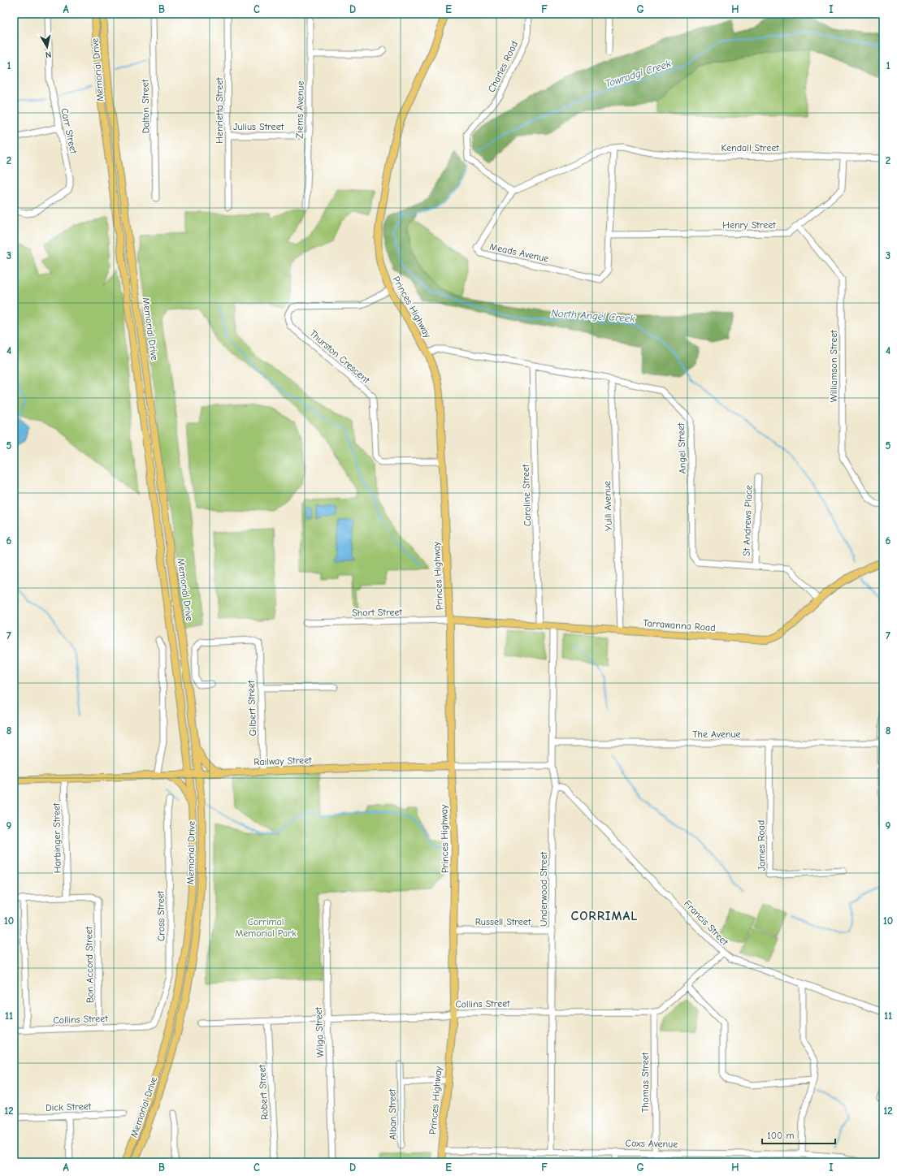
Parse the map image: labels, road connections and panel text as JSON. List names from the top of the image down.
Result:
{
  "streets": {
    "main road": [
      "Memorial Drive",
      "Princes Highway",
      "Tarrawanna Road",
      "Railway Street"
    ],
    "street": [
      "Charles Road",
      "Dalton Street",
      "Ziems Avenue",
      "Henrietta Street",
      "Julius Street",
      "Carr Street",
      "Kendall Street",
      "Henry Street",
      "Meads Avenue",
      "Thurston Crescent",
      "Williamson Street",
      "Angel Street",
      "Caroline Street",
      "Yuill Avenue",
      "St Andrews Place",
      "Short Street",
      "Gilbert Street",
      "The Avenue",
      "Harbinger Street",
      "James Road",
      "Underwood Street",
      "Cross Street",
      "Russell Street",
      "Francis Street",
      "Bon Accord Street",
      "Collins Street",
      "Wilga Street",
      "Thomas Street",
      "Robert Street",
      "Dick Street",
      "Alban Street",
      "Coxs Avenue"
    ]
  },
  "crossings": [
    ["Charles Road", "Meads Avenue"],
    ["Memorial Drive", "Railway Street"],
    ["Ziems Avenue", "Julius Street"],
    ["Henrietta Street", "Julius Street"],
    ["Kendall Street", "Henry Street"],
    ["Kendall Street", "Meads Avenue"],
    ["Henry Street", "Meads Avenue"],
    ["Henry Street", "Williamson Street"],
    ["Princes Highway", "Thurston Crescent"],
    ["Princes Highway", "Angel Street"],
    ["Princes Highway", "Short Street"],
    ["Princes Highway", "Tarrawanna Road"],
    ["Princes Highway", "Railway Street"],
    ["Princes Highway", "Russell Street"],
    ["Princes Highway", "Collins Street"],
    ["Princes Highway", "Alban Street"],
    ["Princes Highway", "Coxs Avenue"],
    ["Angel Street", "Caroline Street"],
    ["Angel Street", "Yuill Avenue"],
    ["Angel Street", "St Andrews Place"],
    ["Angel Street", "Tarrawanna Road"],
    ["Caroline Street", "Tarrawanna Road"],
    ["Yuill Avenue", "Tarrawanna Road"],
    ["Short Street", "Tarrawanna Road"],
    ["Tarrawanna Road", "Underwood Street"],
    ["Gilbert Street", "Railway Street"],
    ["The Avenue", "James Road"],
    ["The Avenue", "Underwood Street"],
    ["Railway Street", "Harbinger Street"],
    ["Railway Street", "Underwood Street"],
    ["Harbinger Street", "Bon Accord Street"],
    ["Underwood Street", "Russell Street"],
    ["Underwood Street", "Francis Street"],
    ["Underwood Street", "Collins Street"],
    ["Underwood Street", "Coxs Avenue"],
    ["Cross Street", "Collins Street"],
    ["Francis Street", "Collins Street"],
    ["Bon Accord Street", "Collins Street"],
    ["Collins Street", "Wilga Street"],
    ["Collins Street", "Thomas Street"],
    ["Collins Street", "Robert Street"],
    ["Thomas Street", "Coxs Avenue"]
  ],
  "districts": ["CORRIMAL"],
  "water": ["Towradgi Creek", "North Angel Creek"],
  "parks": ["Corrimal Memorial Park"],
  "scale_bar": "100 m",
  "north": "bottom",
  "grid": {
    "columns": [
      "A",
      "B",
      "C",
      "D",
      "E",
      "F",
      "G",
      "H",
      "I"
    ],
    "rows": [
      "1",
      "2",
      "3",
      "4",
      "5",
      "6",
      "7",
      "8",
      "9",
      "10",
      "11",
      "12"
    ]
  }
}
